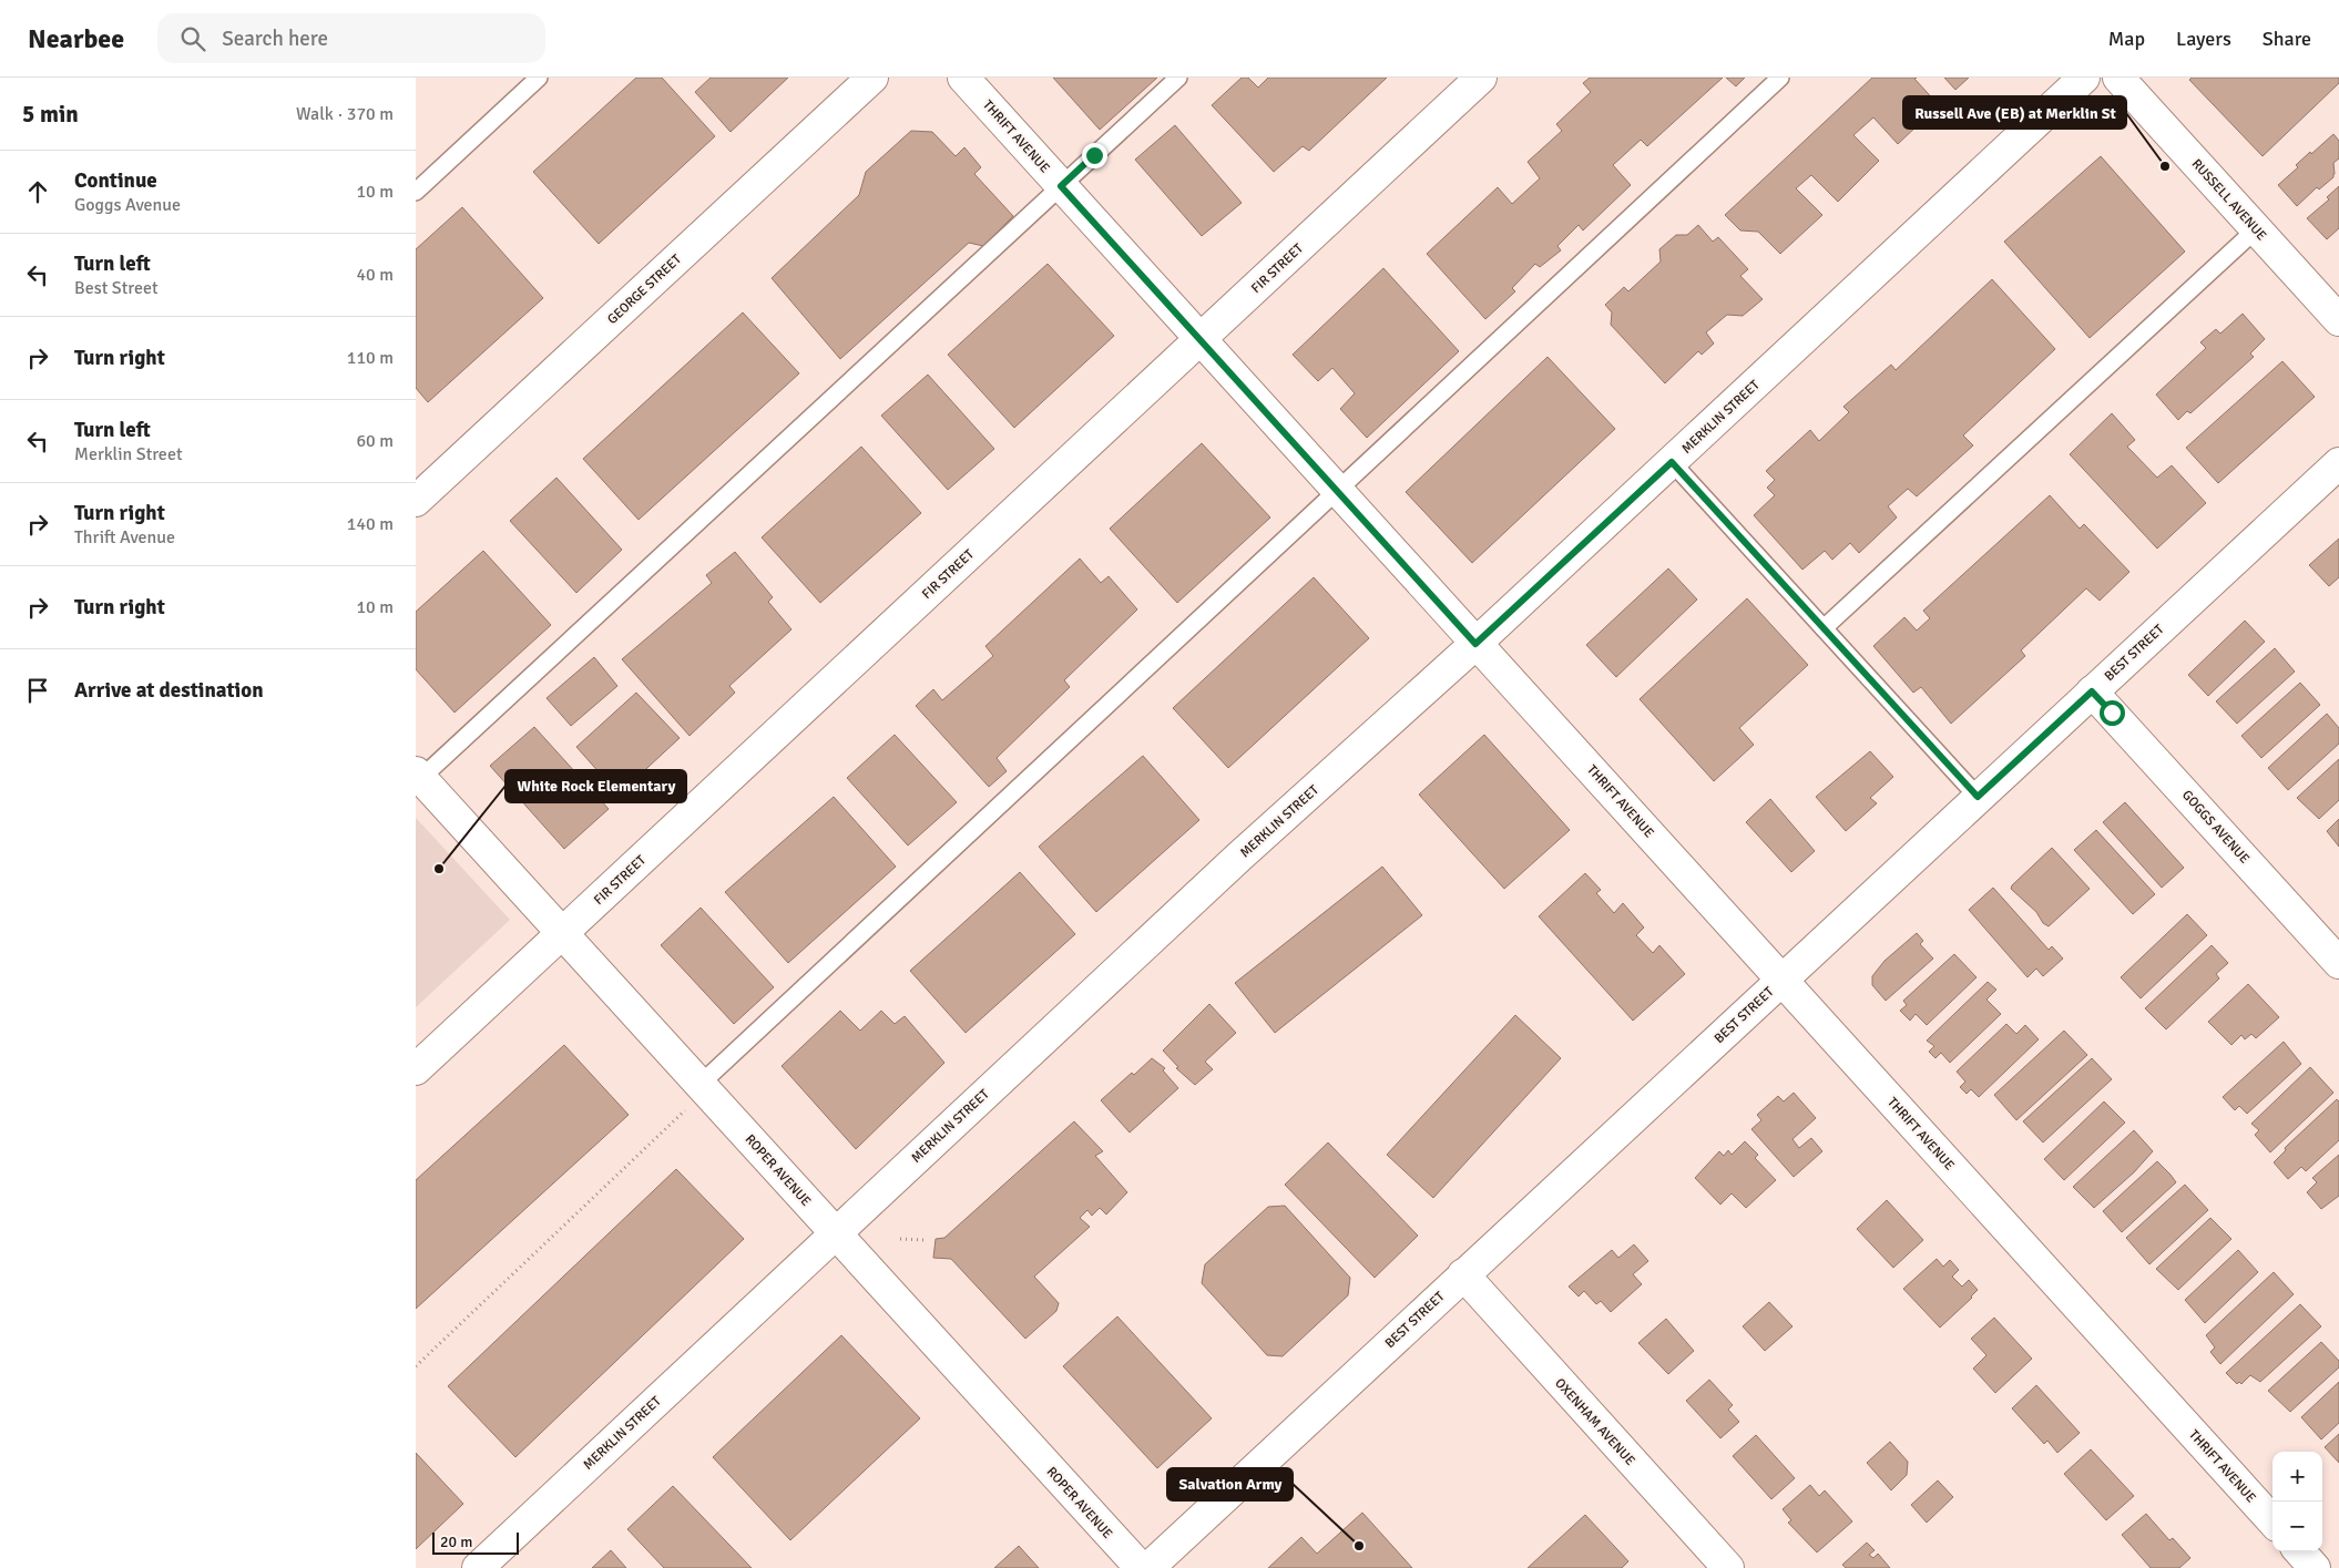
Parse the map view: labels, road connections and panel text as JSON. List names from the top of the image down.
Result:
{
  "streets": {
    "street": [
      "THRIFT AVENUE",
      "RUSSELL AVENUE",
      "FIR STREET",
      "GEORGE STREET",
      "MERKLIN STREET",
      "BEST STREET",
      "GOGGS AVENUE",
      "ROPER AVENUE",
      "OXENHAM AVENUE"
    ]
  },
  "crossings": [
    ["THRIFT AVENUE", "FIR STREET"],
    ["THRIFT AVENUE", "MERKLIN STREET"],
    ["THRIFT AVENUE", "BEST STREET"],
    ["FIR STREET", "ROPER AVENUE"],
    ["MERKLIN STREET", "ROPER AVENUE"],
    ["BEST STREET", "GOGGS AVENUE"],
    ["BEST STREET", "OXENHAM AVENUE"]
  ],
  "places": ["Russell Ave (EB) at Merklin St", "White Rock Elementary", "Salvation Army"],
  "scale_bar": "20 m",
  "page": {
    "header": "Nearbee",
    "search": "Search here",
    "nav": ["Map", "Layers", "Share"],
    "heading": ["5 min", "Walk · 370 m"],
    "list": [
      ["Continue", "Goggs Avenue", "10 m"],
      ["Turn left", "Best Street", "40 m"],
      ["Turn right", "110 m"],
      ["Turn left", "Merklin Street", "60 m"],
      ["Turn right", "Thrift Avenue", "140 m"],
      ["Turn right", "10 m"],
      "Arrive at destination"
    ],
    "map_buttons": ["+", "−"],
    "scale": "20 m"
  }
}
